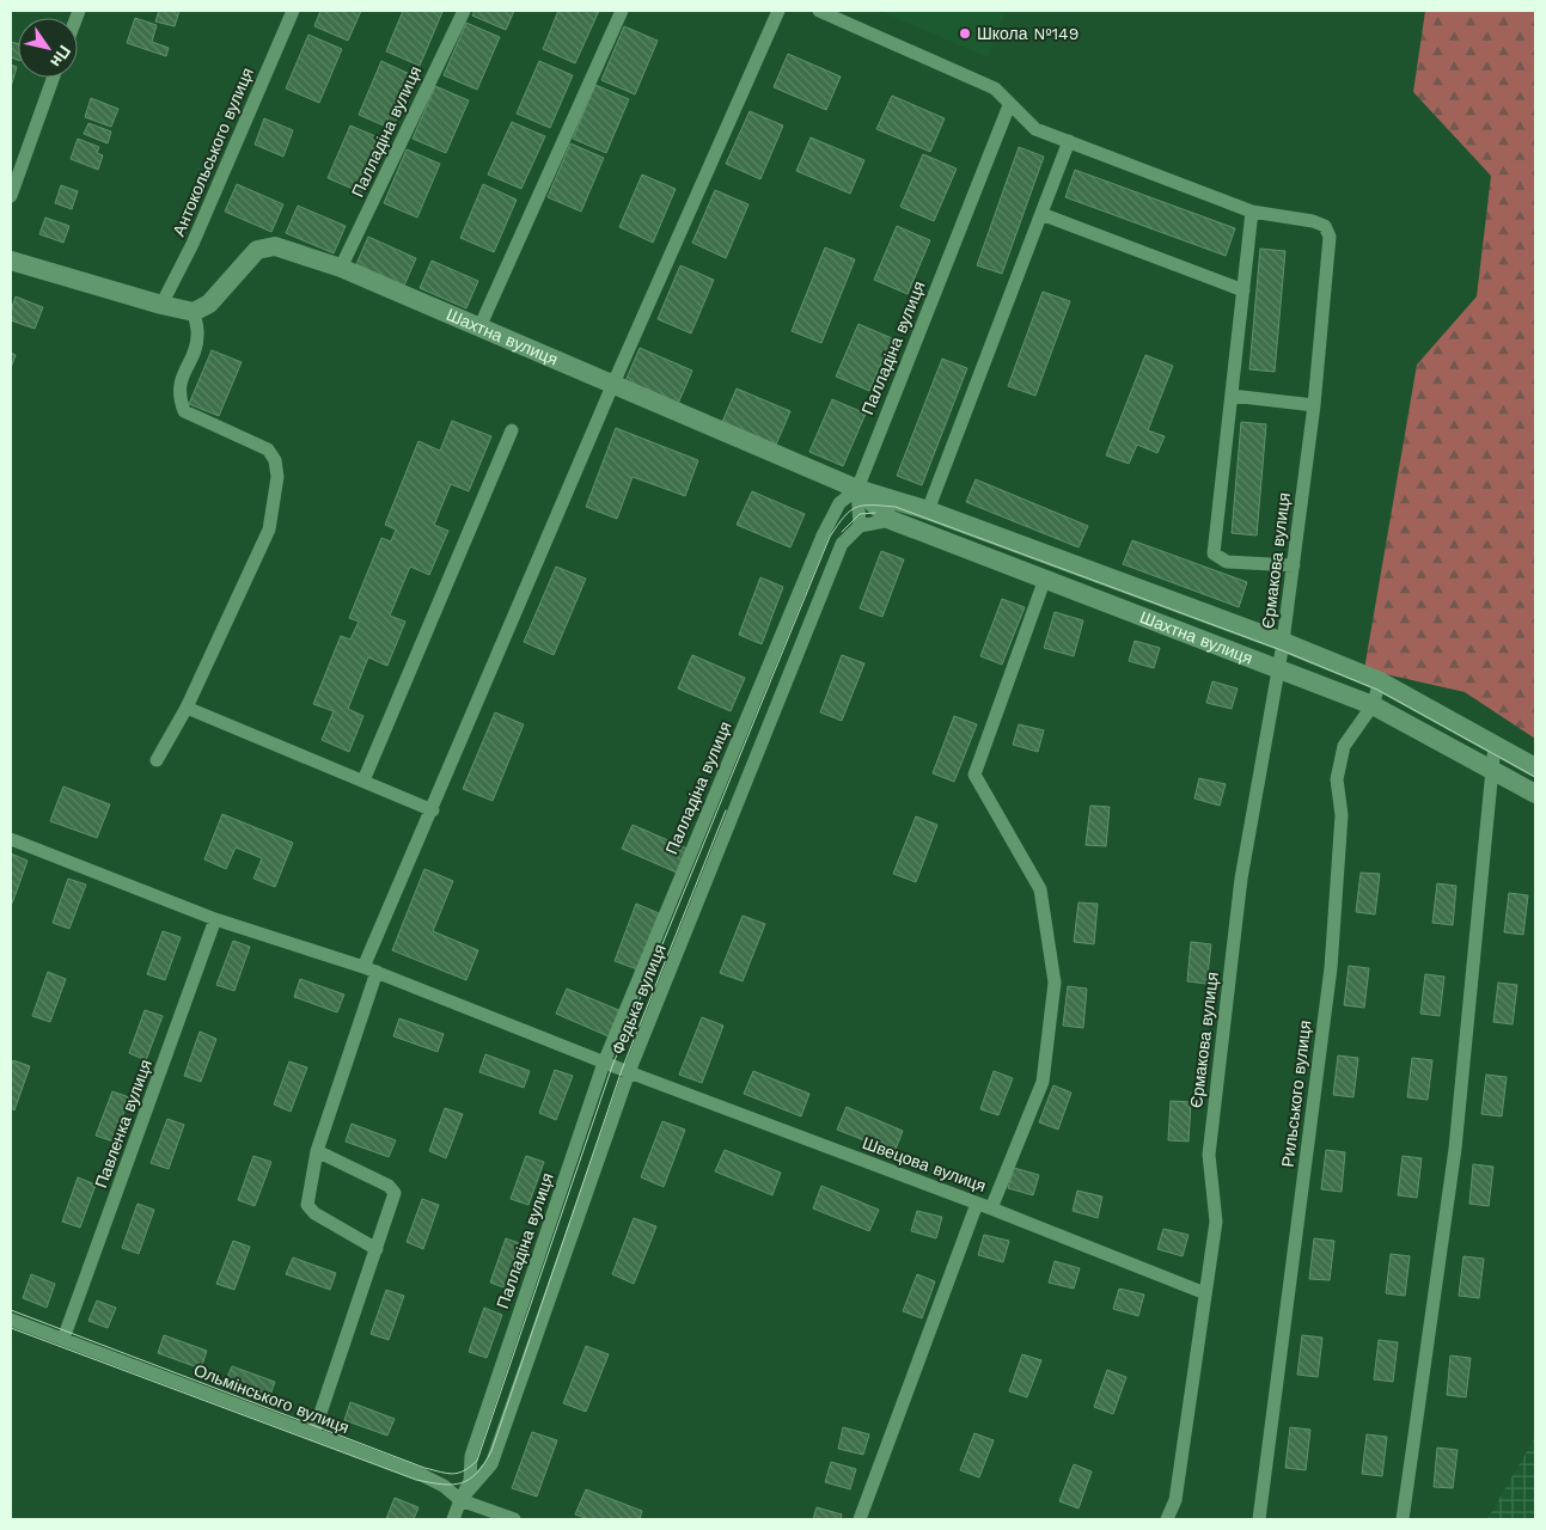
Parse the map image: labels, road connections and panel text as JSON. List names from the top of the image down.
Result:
{
  "streets": {
    "main road": ["Шахтна вулиця"],
    "street": [
      "Палладіна вулиця",
      "Антокольського вулиця",
      "Єрмакова вулиця",
      "Федька вулиця",
      "Рильського вулиця",
      "Павленка вулиця",
      "Швецова вулиця",
      "Ольмінського вулиця"
    ]
  },
  "crossings": [
    ["Палладіна вулиця", "Шахтна вулиця"],
    ["Палладіна вулиця", "Єрмакова вулиця"],
    ["Палладіна вулиця", "Федька вулиця"],
    ["Палладіна вулиця", "Ольмінського вулиця"],
    ["Шахтна вулиця", "Єрмакова вулиця"],
    ["Шахтна вулиця", "Рильського вулиця"],
    ["Єрмакова вулиця", "Швецова вулиця"],
    ["Федька вулиця", "Швецова вулиця"],
    ["Федька вулиця", "Ольмінського вулиця"],
    ["Павленка вулиця", "Ольмінського вулиця"]
  ],
  "places": ["Школа №149"],
  "north": "bottom right"
}
